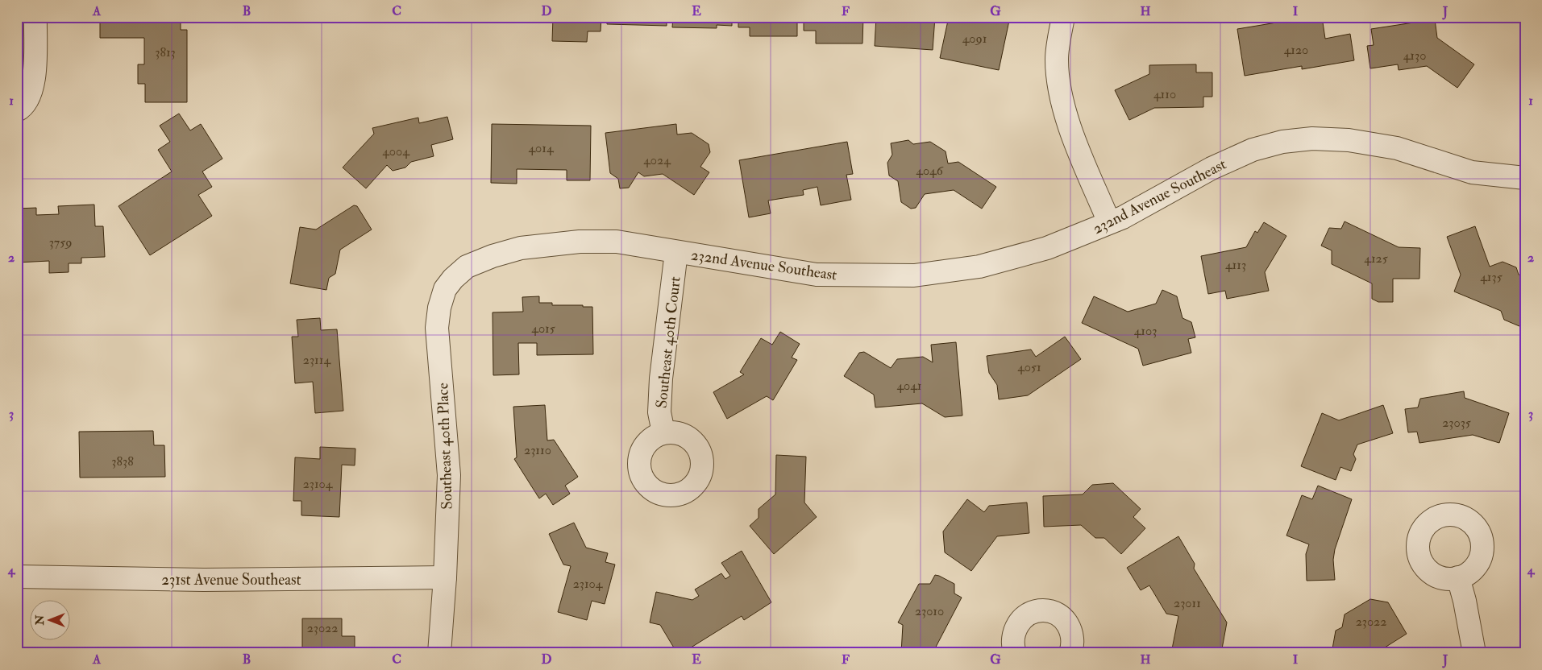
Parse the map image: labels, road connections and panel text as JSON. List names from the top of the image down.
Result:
{
  "streets": {
    "street": [
      "232nd Avenue Southeast",
      "Southeast 40th Court",
      "Southeast 40th Place",
      "231st Avenue Southeast"
    ]
  },
  "crossings": [
    ["232nd Avenue Southeast", "Southeast 40th Court"],
    ["232nd Avenue Southeast", "Southeast 40th Place"],
    ["Southeast 40th Place", "231st Avenue Southeast"]
  ],
  "house_numbers": [
    "4091",
    "4120",
    "3813",
    "4130",
    "4110",
    "4014",
    "4004",
    "4024",
    "4046",
    "3759",
    "4125",
    "4113",
    "4135",
    "4015",
    "4103",
    "23114",
    "4051",
    "4041",
    "23035",
    "23110",
    "3838",
    "23104",
    "23104",
    "23011",
    "23010",
    "23022",
    "23022"
  ],
  "north": "left",
  "grid": {
    "columns": [
      "A",
      "B",
      "C",
      "D",
      "E",
      "F",
      "G",
      "H",
      "I",
      "J"
    ],
    "rows": [
      "1",
      "2",
      "3",
      "4"
    ]
  }
}
